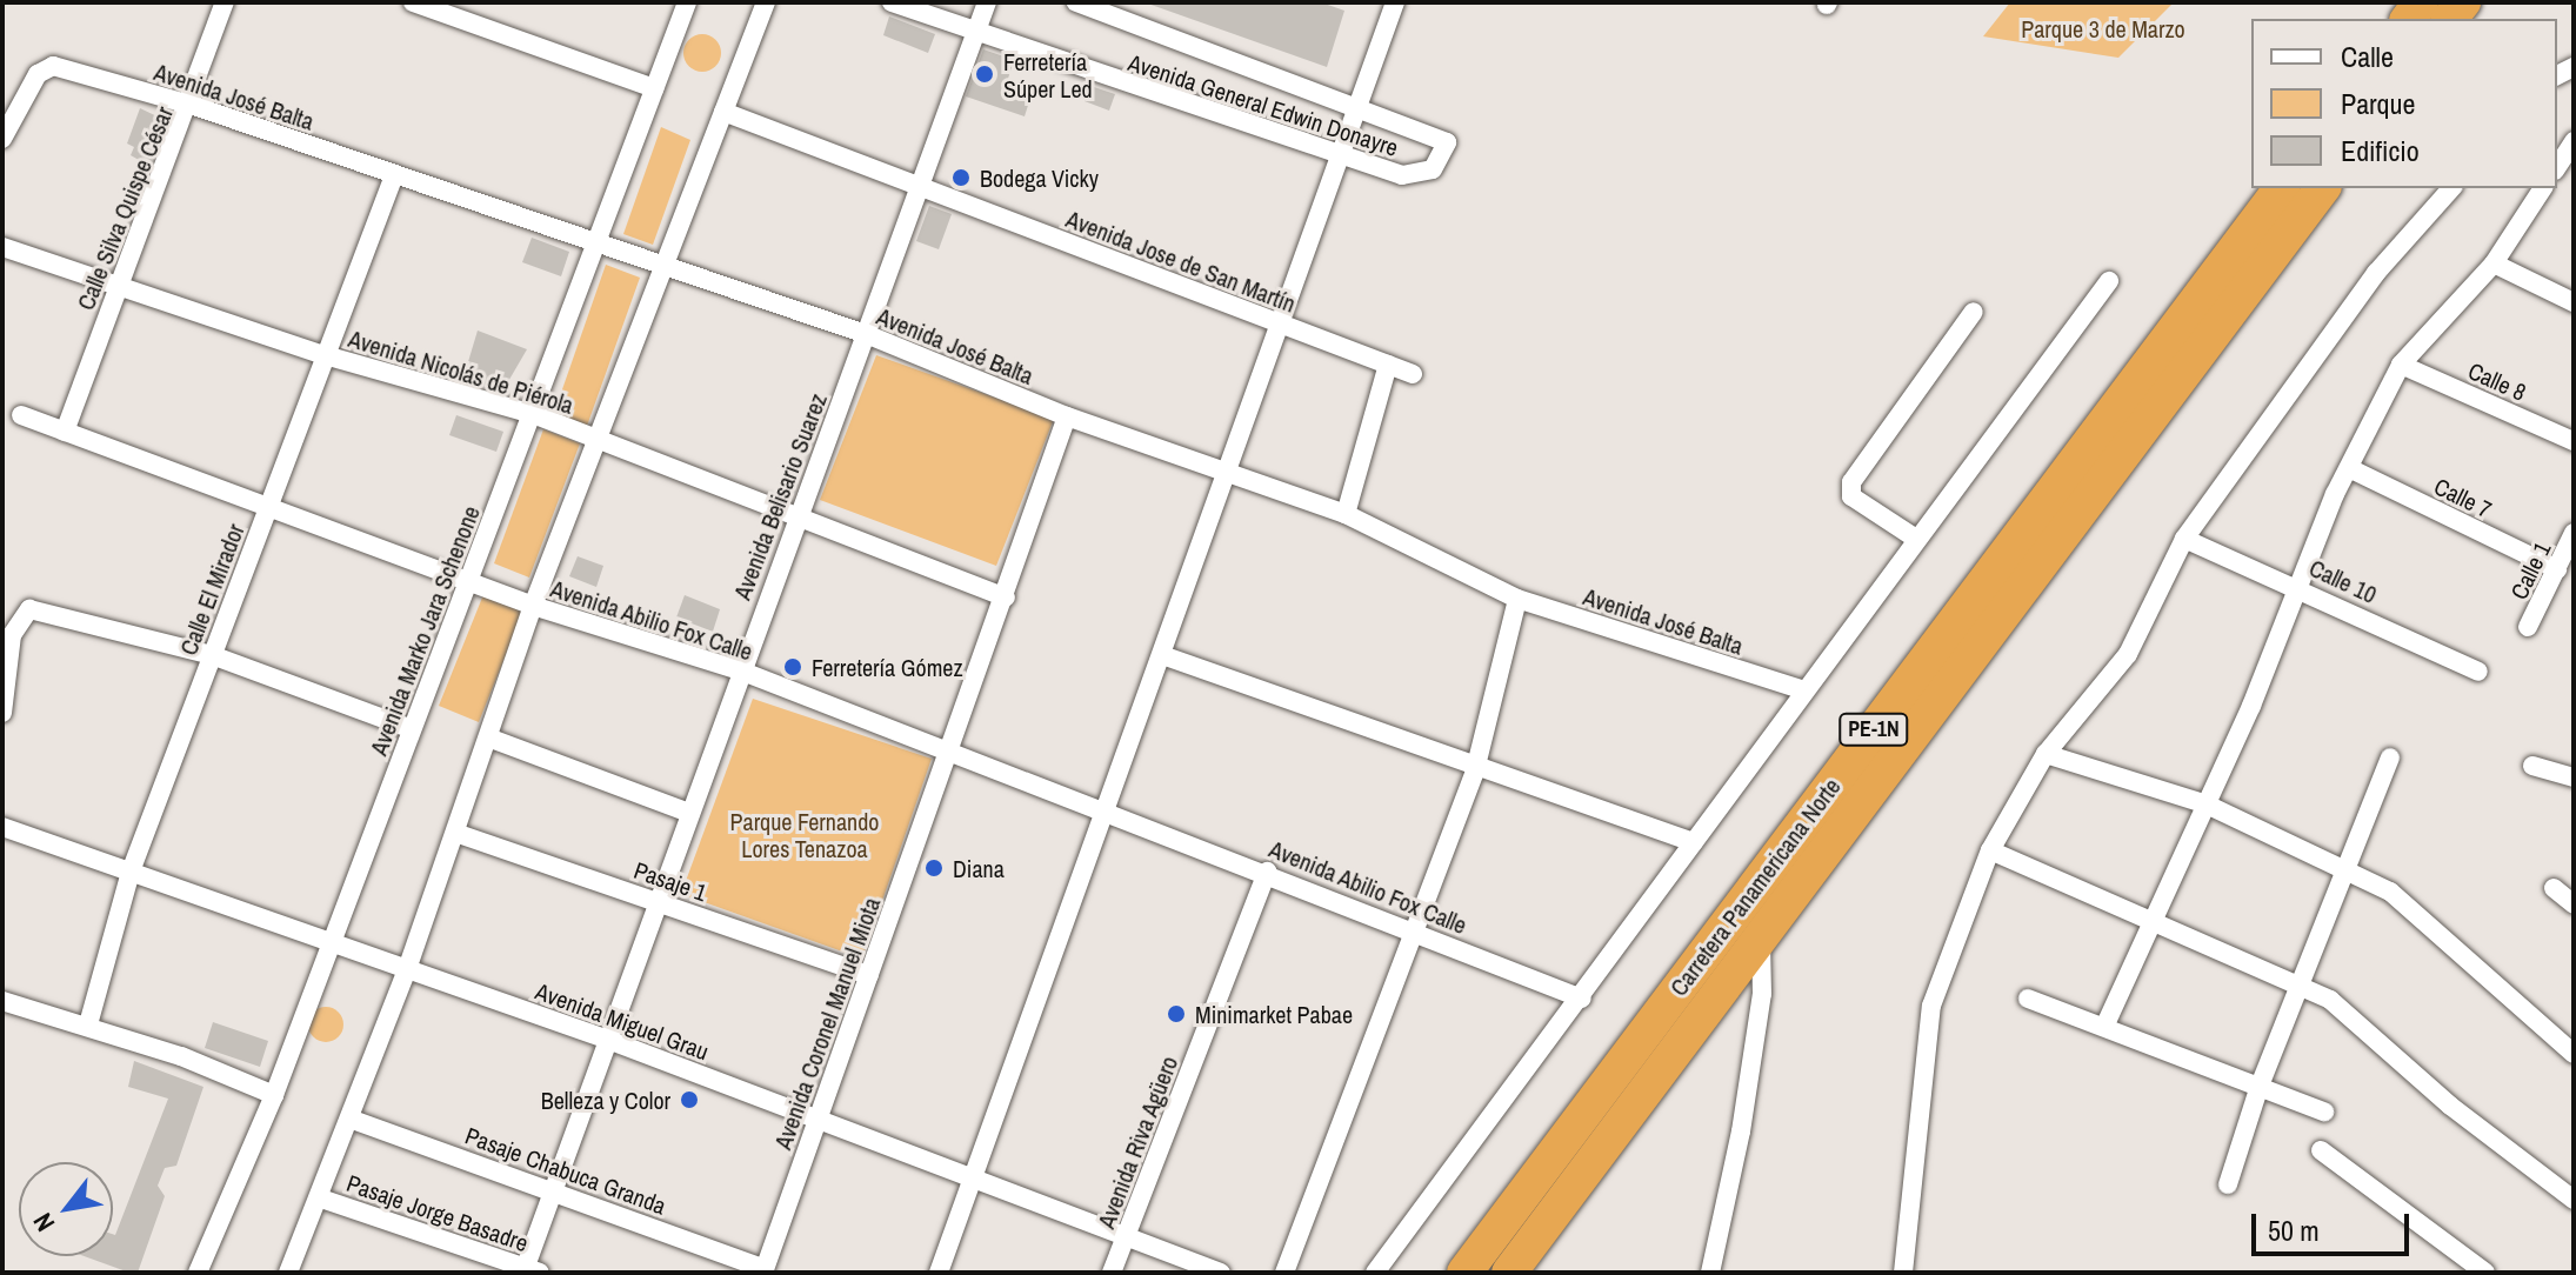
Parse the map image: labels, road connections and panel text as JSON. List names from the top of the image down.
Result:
{
  "streets": {
    "highway": ["PE-1N", "Carretera Panamericana Norte"],
    "street": [
      "Avenida José Balta",
      "Avenida General Edwin Donayre",
      "Calle Silva Quispe César",
      "Avenida Jose de San Martín",
      "Avenida Nicolás de Piérola",
      "Calle 8",
      "Avenida Belisario Suarez",
      "Calle 7",
      "Calle 1",
      "Calle 10",
      "Calle El Mirador",
      "Avenida Abilio Fox Calle",
      "Avenida Marko Jara Schenone",
      "Pasaje 1",
      "Avenida Miguel Grau",
      "Avenida Coronel Manuel Miota",
      "Avenida Riva Agüero",
      "Pasaje Chabuca Granda",
      "Pasaje Jorge Basadre"
    ]
  },
  "crossings": [
    ["Avenida José Balta", "Calle Silva Quispe César"],
    ["Avenida José Balta", "Avenida Belisario Suarez"],
    ["Avenida José Balta", "Calle El Mirador"],
    ["Avenida José Balta", "Avenida Marko Jara Schenone"],
    ["Avenida José Balta", "Avenida Coronel Manuel Miota"],
    ["Avenida General Edwin Donayre", "Avenida Belisario Suarez"],
    ["Calle Silva Quispe César", "Avenida Nicolás de Piérola"],
    ["Calle Silva Quispe César", "Avenida Abilio Fox Calle"],
    ["Avenida Jose de San Martín", "Avenida Belisario Suarez"],
    ["Avenida Nicolás de Piérola", "Avenida Belisario Suarez"],
    ["Avenida Nicolás de Piérola", "Calle El Mirador"],
    ["Avenida Nicolás de Piérola", "Avenida Marko Jara Schenone"],
    ["Avenida Nicolás de Piérola", "Avenida Coronel Manuel Miota"],
    ["Avenida Belisario Suarez", "Avenida Abilio Fox Calle"],
    ["Avenida Belisario Suarez", "Pasaje 1"],
    ["Avenida Belisario Suarez", "Avenida Miguel Grau"],
    ["Avenida Belisario Suarez", "Pasaje Chabuca Granda"],
    ["Avenida Belisario Suarez", "Pasaje Jorge Basadre"],
    ["Calle 7", "Calle 1"],
    ["Calle El Mirador", "Avenida Abilio Fox Calle"],
    ["Calle El Mirador", "Avenida Miguel Grau"],
    ["Avenida Abilio Fox Calle", "Avenida Marko Jara Schenone"],
    ["Avenida Abilio Fox Calle", "Avenida Coronel Manuel Miota"],
    ["Avenida Abilio Fox Calle", "Avenida Riva Agüero"],
    ["Avenida Marko Jara Schenone", "Avenida Miguel Grau"],
    ["Pasaje 1", "Avenida Coronel Manuel Miota"],
    ["Avenida Miguel Grau", "Avenida Coronel Manuel Miota"],
    ["Avenida Miguel Grau", "Avenida Riva Agüero"],
    ["Avenida Coronel Manuel Miota", "Pasaje Chabuca Granda"]
  ],
  "parks": ["Parque 3 de Marzo", "Parque Fernando Lores Tenazoa"],
  "places": [
    "Ferretería Súper Led",
    "Bodega Vicky",
    "Ferretería Gómez",
    "Diana",
    "Minimarket Pabae",
    "Belleza y Color"
  ],
  "legend": ["Calle", "Parque", "Edificio"],
  "scale_bar": "50 m",
  "north": "bottom left"
}
